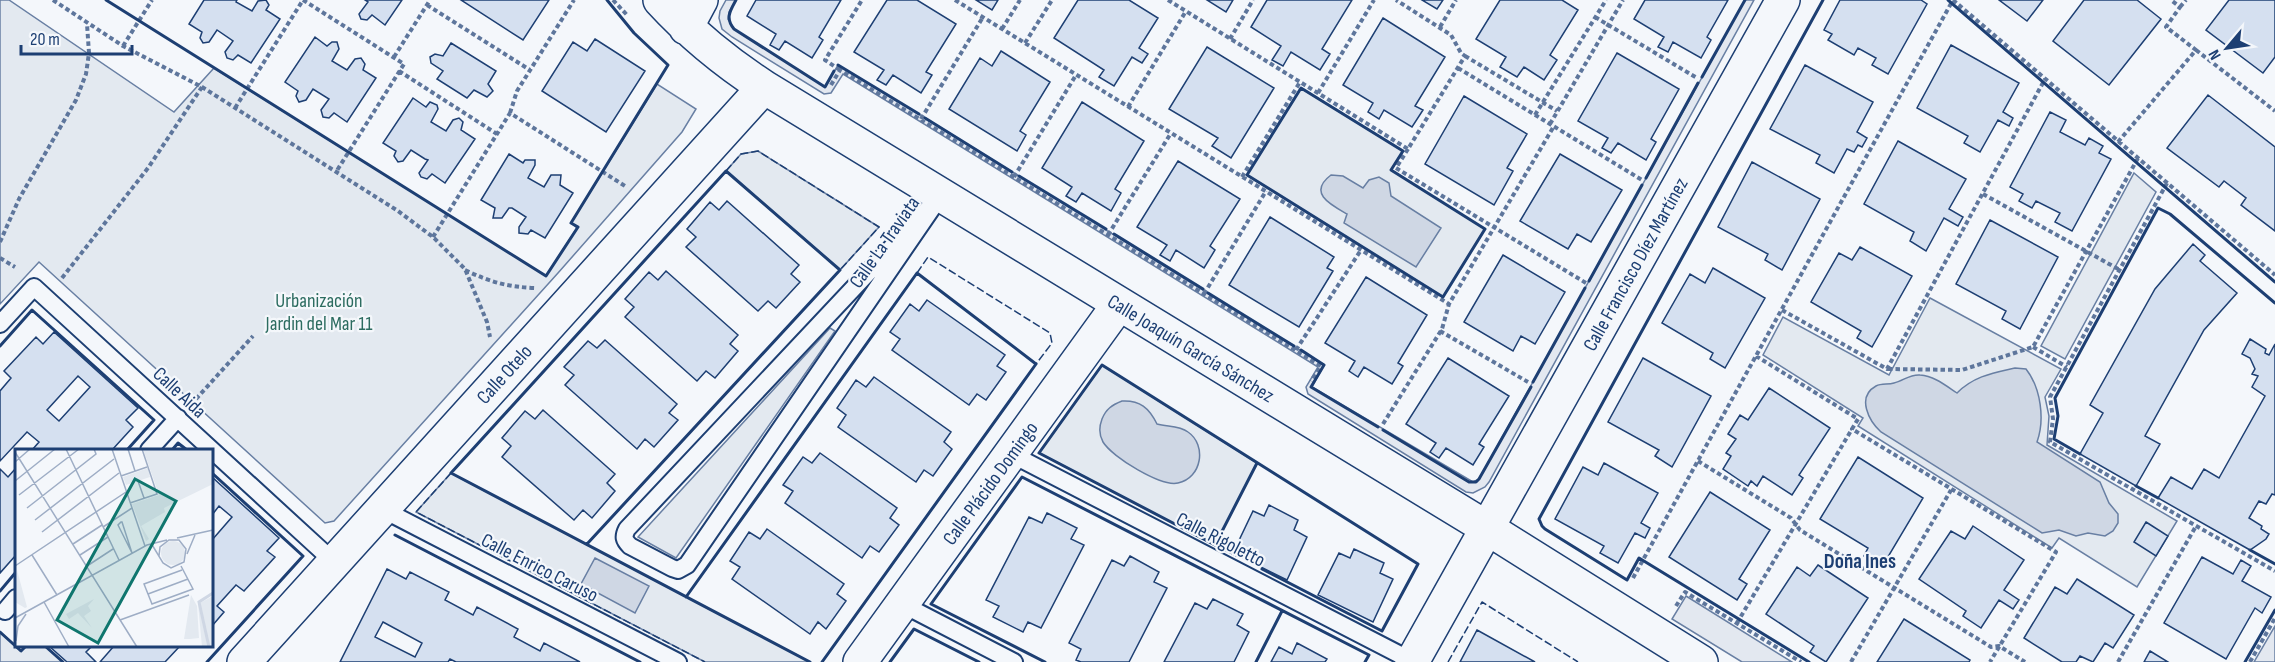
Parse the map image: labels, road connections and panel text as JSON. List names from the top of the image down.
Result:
{
  "streets": {
    "street": [
      "Calle Francisco Díez Martínez",
      "Calle Joaquín García Sánchez",
      "Calle Otelo",
      "Calle Plácido Domingo"
    ],
    "lane": [
      "Calle La Traviata",
      "Calle Aida",
      "Calle Rigoletto",
      "Calle Enrico Caruso"
    ]
  },
  "crossings": [
    ["Calle La Traviata", "Calle Joaquín García Sánchez"],
    ["Calle Francisco Díez Martínez", "Calle Joaquín García Sánchez"],
    ["Calle Francisco Díez Martínez", "Calle Rigoletto"],
    ["Calle Joaquín García Sánchez", "Calle Otelo"],
    ["Calle Joaquín García Sánchez", "Calle Plácido Domingo"],
    ["Calle Otelo", "Calle Aida"],
    ["Calle Otelo", "Calle Enrico Caruso"],
    ["Calle Plácido Domingo", "Calle Rigoletto"]
  ],
  "districts": ["Doña Ines"],
  "parks": ["Urbanización Jardin del Mar 11"],
  "scale_bar": "20 m",
  "north": "bottom left"
}
